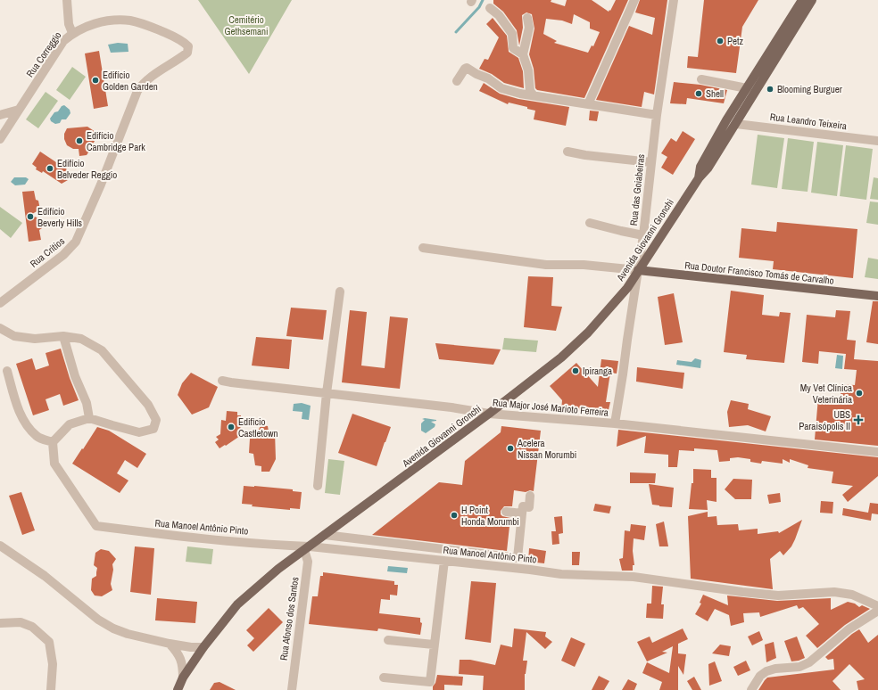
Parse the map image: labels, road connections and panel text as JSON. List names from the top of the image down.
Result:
{
  "streets": {
    "main road": ["Avenida Giovanni Gronchi", "Rua Doutor Francisco Tomás de Carvalho"],
    "street": [
      "Rua Correggio",
      "Rua Leandro Teixeira",
      "Rua das Goiabeiras",
      "Rua Critios",
      "Rua Major José Marioto Ferreira",
      "Rua Manoel Antônio Pinto",
      "Rua Afonso dos Santos"
    ]
  },
  "crossings": [
    ["Rua Correggio", "Rua Critios"],
    ["Rua Leandro Teixeira", "Avenida Giovanni Gronchi"],
    ["Rua das Goiabeiras", "Avenida Giovanni Gronchi"],
    ["Rua das Goiabeiras", "Rua Doutor Francisco Tomás de Carvalho"],
    ["Rua das Goiabeiras", "Rua Major José Marioto Ferreira"],
    ["Avenida Giovanni Gronchi", "Rua Doutor Francisco Tomás de Carvalho"],
    ["Avenida Giovanni Gronchi", "Rua Major José Marioto Ferreira"],
    ["Avenida Giovanni Gronchi", "Rua Manoel Antônio Pinto"],
    ["Avenida Giovanni Gronchi", "Rua Afonso dos Santos"],
    ["Rua Manoel Antônio Pinto", "Rua Afonso dos Santos"]
  ],
  "parks": ["Cemitério Gethsemani"],
  "places": {
    "other": [
      "Petz",
      "Edifício Golden Garden",
      "Blooming Burguer",
      "Shell",
      "Edifício Cambridge Park",
      "Edifício Belveder Reggio",
      "Edifício Beverly Hills",
      "Ipiranga",
      "My Vet Clínica Veterinária",
      "Edificio Castletown",
      "Acelera Nissan Morumbi",
      "H Point Honda Morumbi"
    ],
    "health": ["UBS Paraisópolis II"]
  }
}
